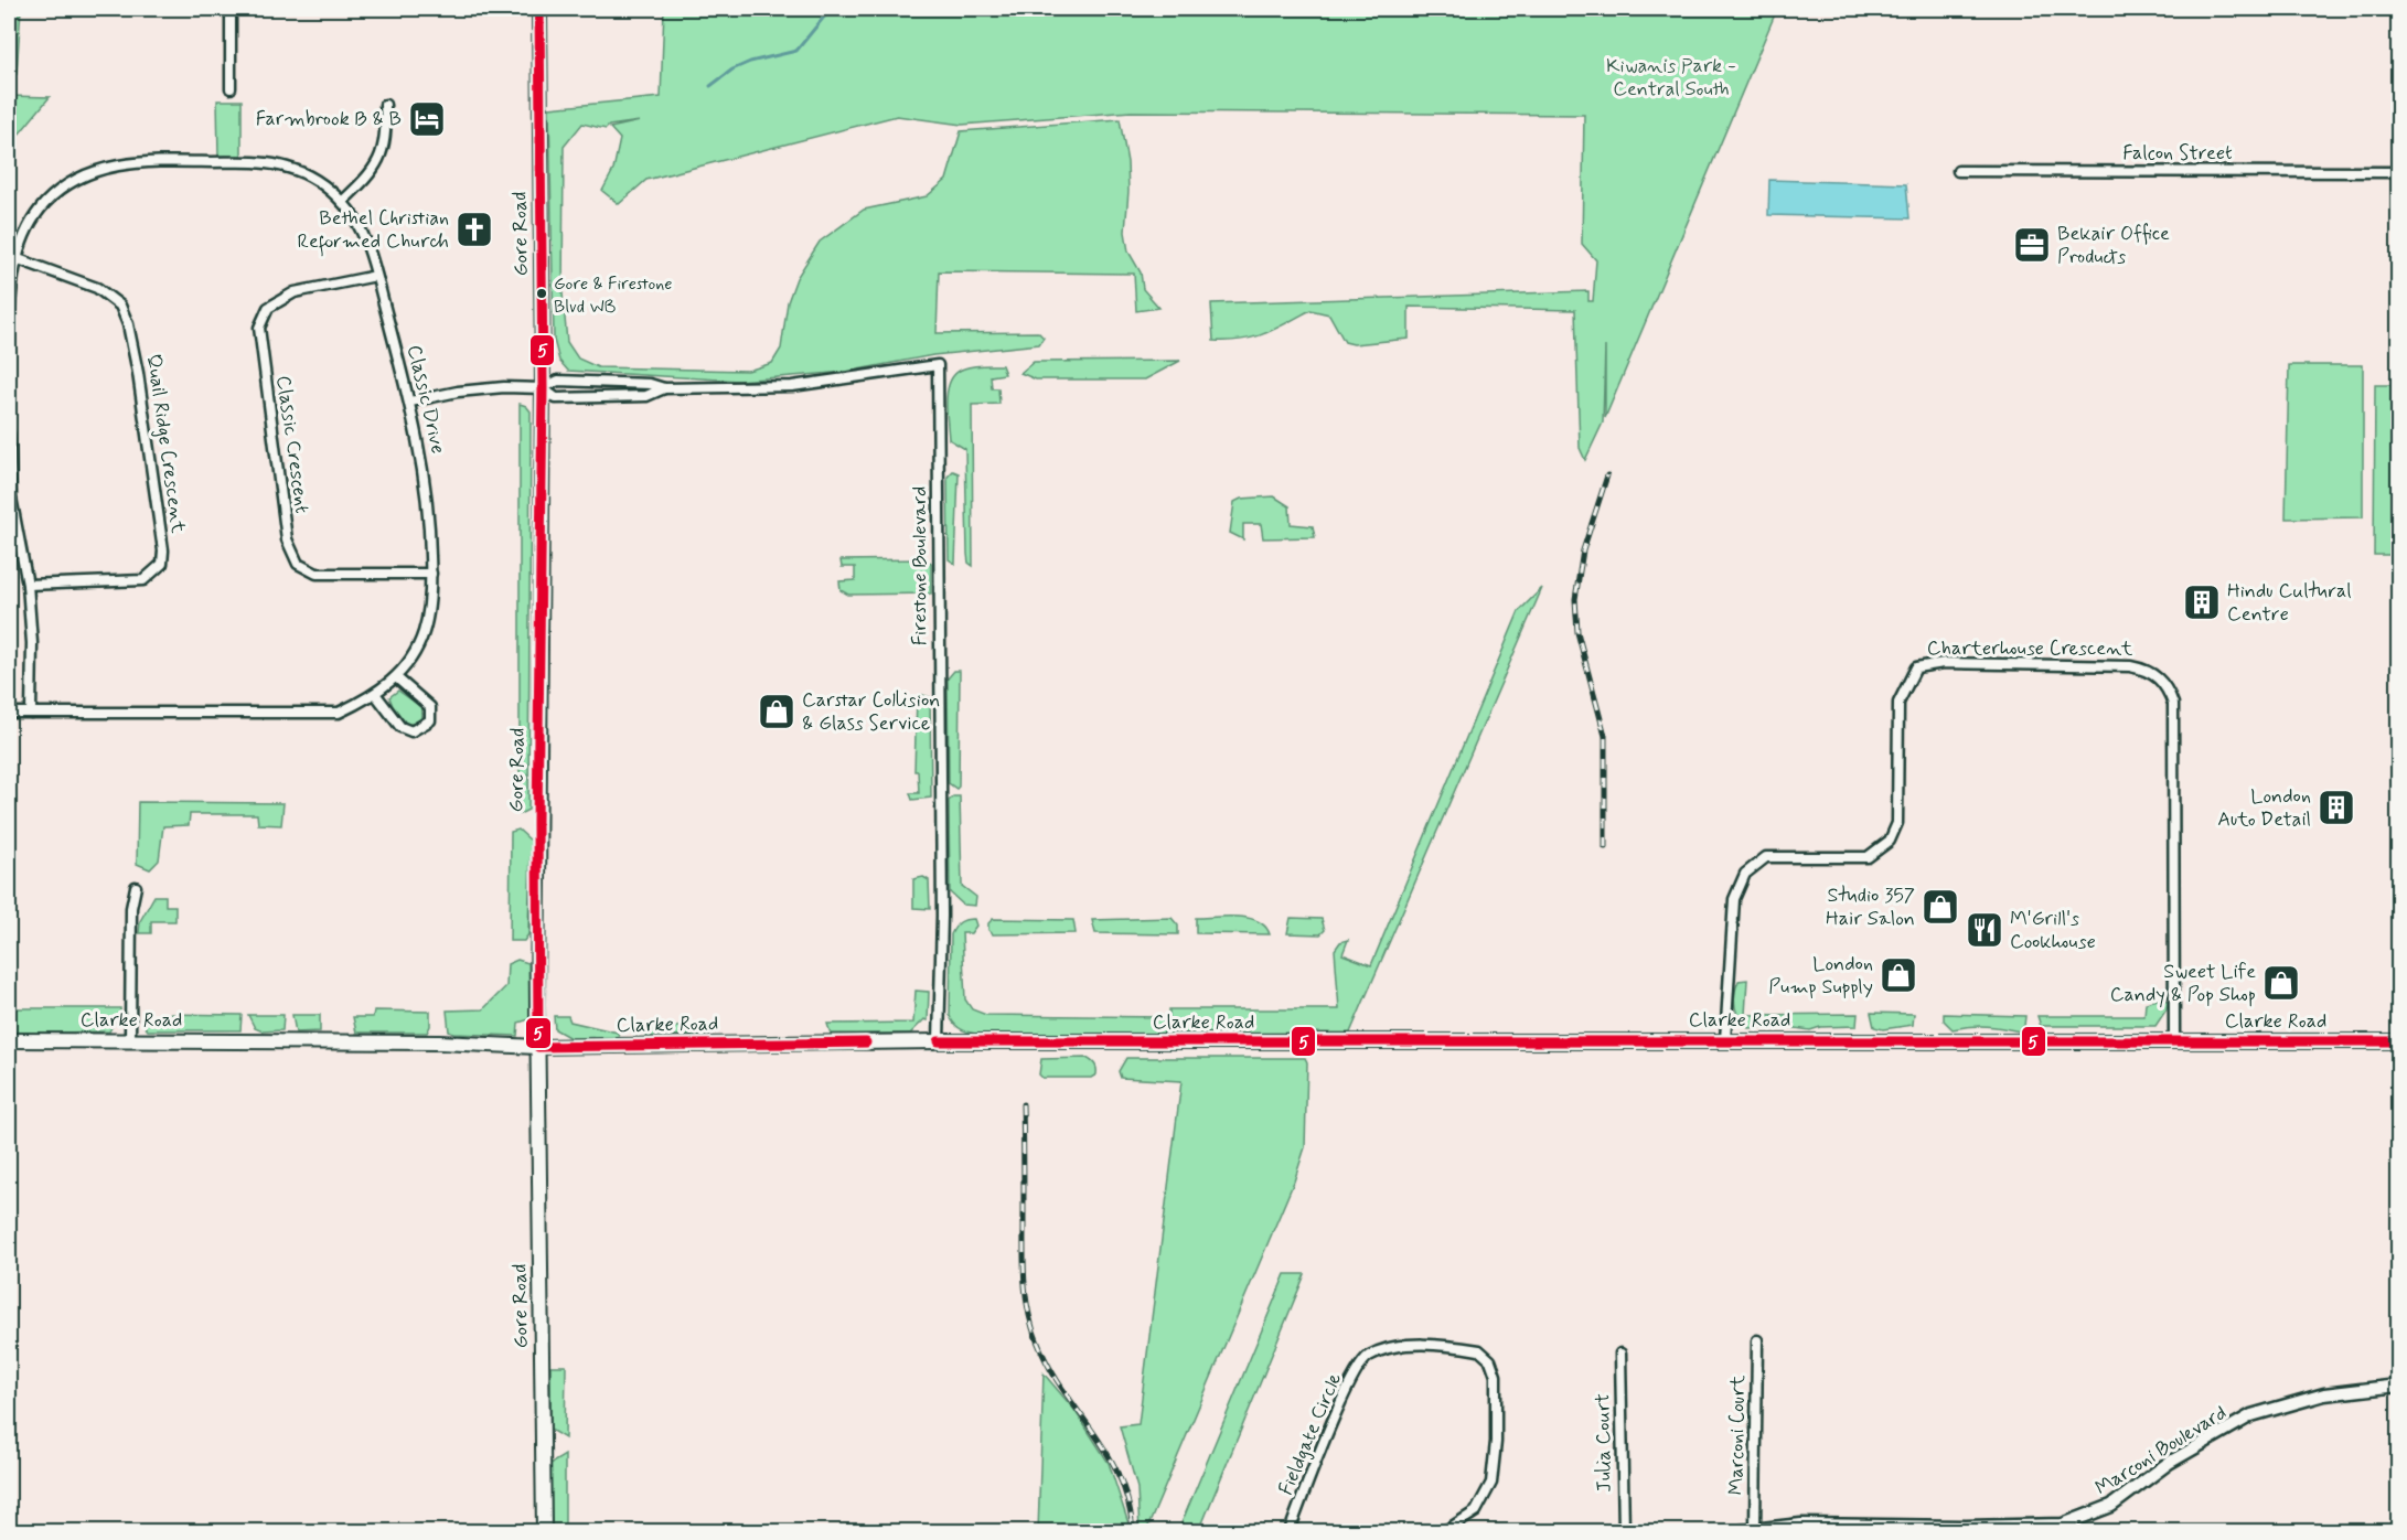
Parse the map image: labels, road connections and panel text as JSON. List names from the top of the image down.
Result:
{
  "streets": {
    "main road": ["Gore Road", "Clarke Road"],
    "street": [
      "Falcon Street",
      "Classic Drive",
      "Quail Ridge Crescent",
      "Classic Crescent",
      "Firestone Boulevard",
      "Charterhouse Crescent",
      "Fieldgate Circle",
      "Marconi Court",
      "Julia Court",
      "Marconi Boulevard"
    ]
  },
  "crossings": [
    ["Gore Road", "Firestone Boulevard"],
    ["Gore Road", "Clarke Road"],
    ["Classic Drive", "Quail Ridge Crescent"],
    ["Classic Drive", "Classic Crescent"],
    ["Classic Drive", "Firestone Boulevard"],
    ["Firestone Boulevard", "Clarke Road"],
    ["Charterhouse Crescent", "Clarke Road"],
    ["Marconi Court", "Marconi Boulevard"]
  ],
  "parks": ["Kiwanis Park - Central South"],
  "places": {
    "hotel": ["Farmbrook B & B"],
    "church": ["Bethel Christian Reformed Church"],
    "office": ["Bekair Office Products"],
    "other": ["Gore & Firestone Blvd WB"],
    "building": ["Hindu Cultural Centre", "London Auto Detail"],
    "shop": [
      "Carstar Collision & Glass Service",
      "Studio 357 Hair Salon",
      "London Pump Supply",
      "Sweet Life Candy & Pop Shop"
    ],
    "restaurant": ["M'Grill's Cookhouse"]
  },
  "lines": ["transit line 5"]
}
